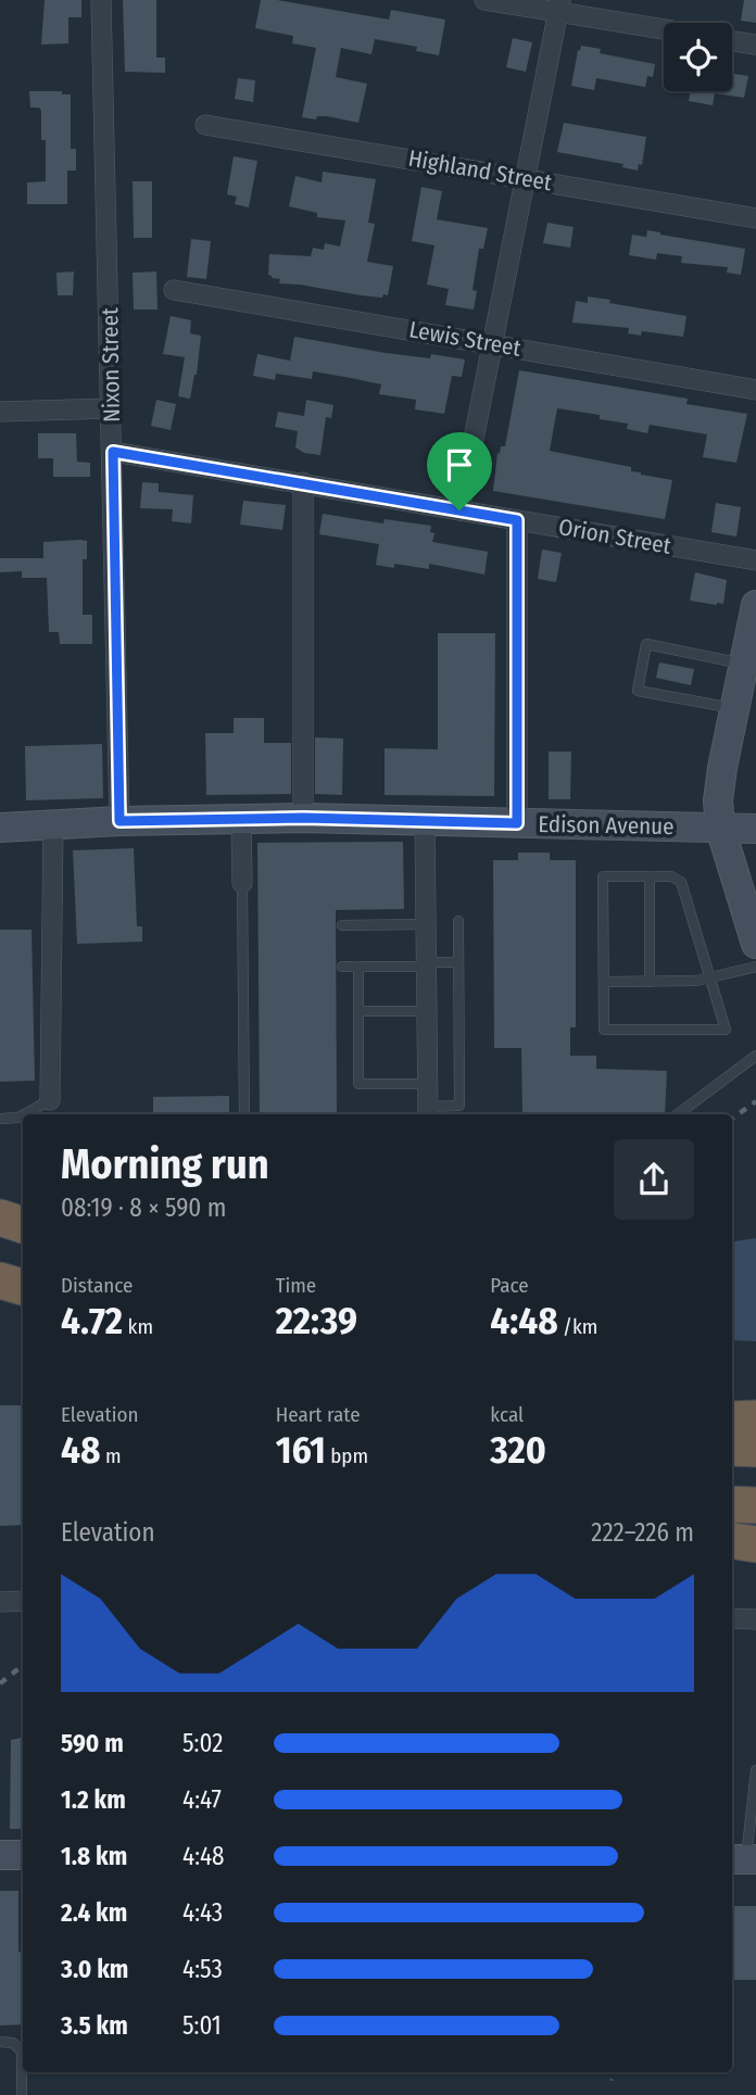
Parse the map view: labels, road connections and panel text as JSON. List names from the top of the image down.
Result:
{
  "streets": {
    "main road": ["Edison Avenue"],
    "street": [
      "Highland Street",
      "Lewis Street",
      "Nixon Street",
      "Orion Street"
    ]
  },
  "crossings": [
    ["Nixon Street", "Orion Street"],
    ["Nixon Street", "Edison Avenue"]
  ],
  "page": {
    "heading": ["Morning run", "08:19 · 8 × 590 m"],
    "stats": [
      ["Distance", "4.72 km"],
      ["Time", "22:39"],
      ["Pace", "4:48 /km"],
      ["Elevation", "48 m"],
      ["Heart rate", "161 bpm"],
      ["kcal", "320"]
    ],
    "chart": ["Elevation", "222–226 m"],
    "list": [
      {
        "name": "590 m",
        "note": "5:02"
      },
      {
        "name": "1.2 km",
        "note": "4:47"
      },
      {
        "name": "1.8 km",
        "note": "4:48"
      },
      {
        "name": "2.4 km",
        "note": "4:43"
      },
      {
        "name": "3.0 km",
        "note": "4:53"
      },
      {
        "name": "3.5 km",
        "note": "5:01"
      }
    ]
  }
}
